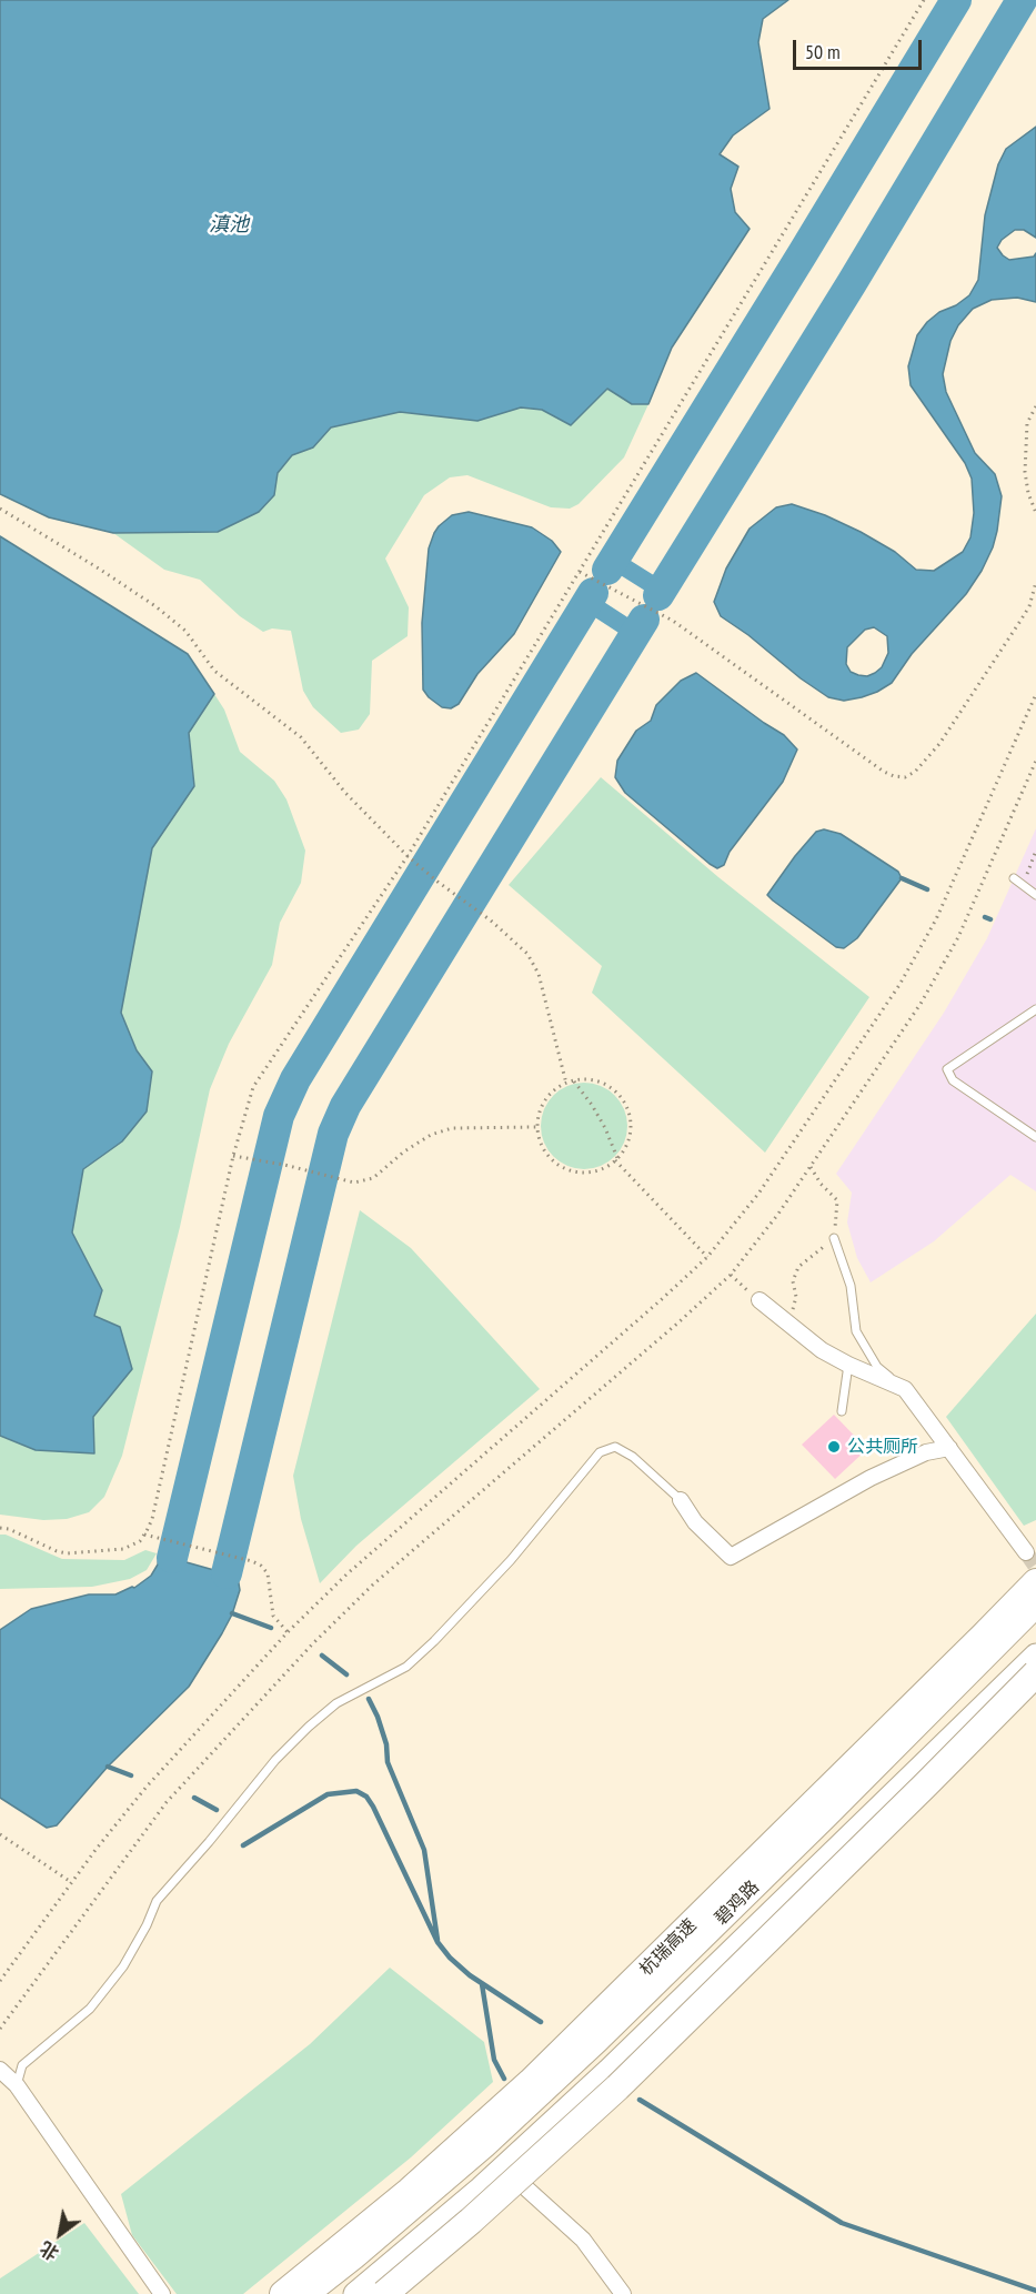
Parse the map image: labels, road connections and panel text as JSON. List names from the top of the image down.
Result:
{
  "streets": {
    "highway": ["碧鸡路", "杭瑞高速"]
  },
  "water": ["滇池"],
  "places": ["公共厕所"],
  "scale_bar": "50 m",
  "north": "bottom left"
}
